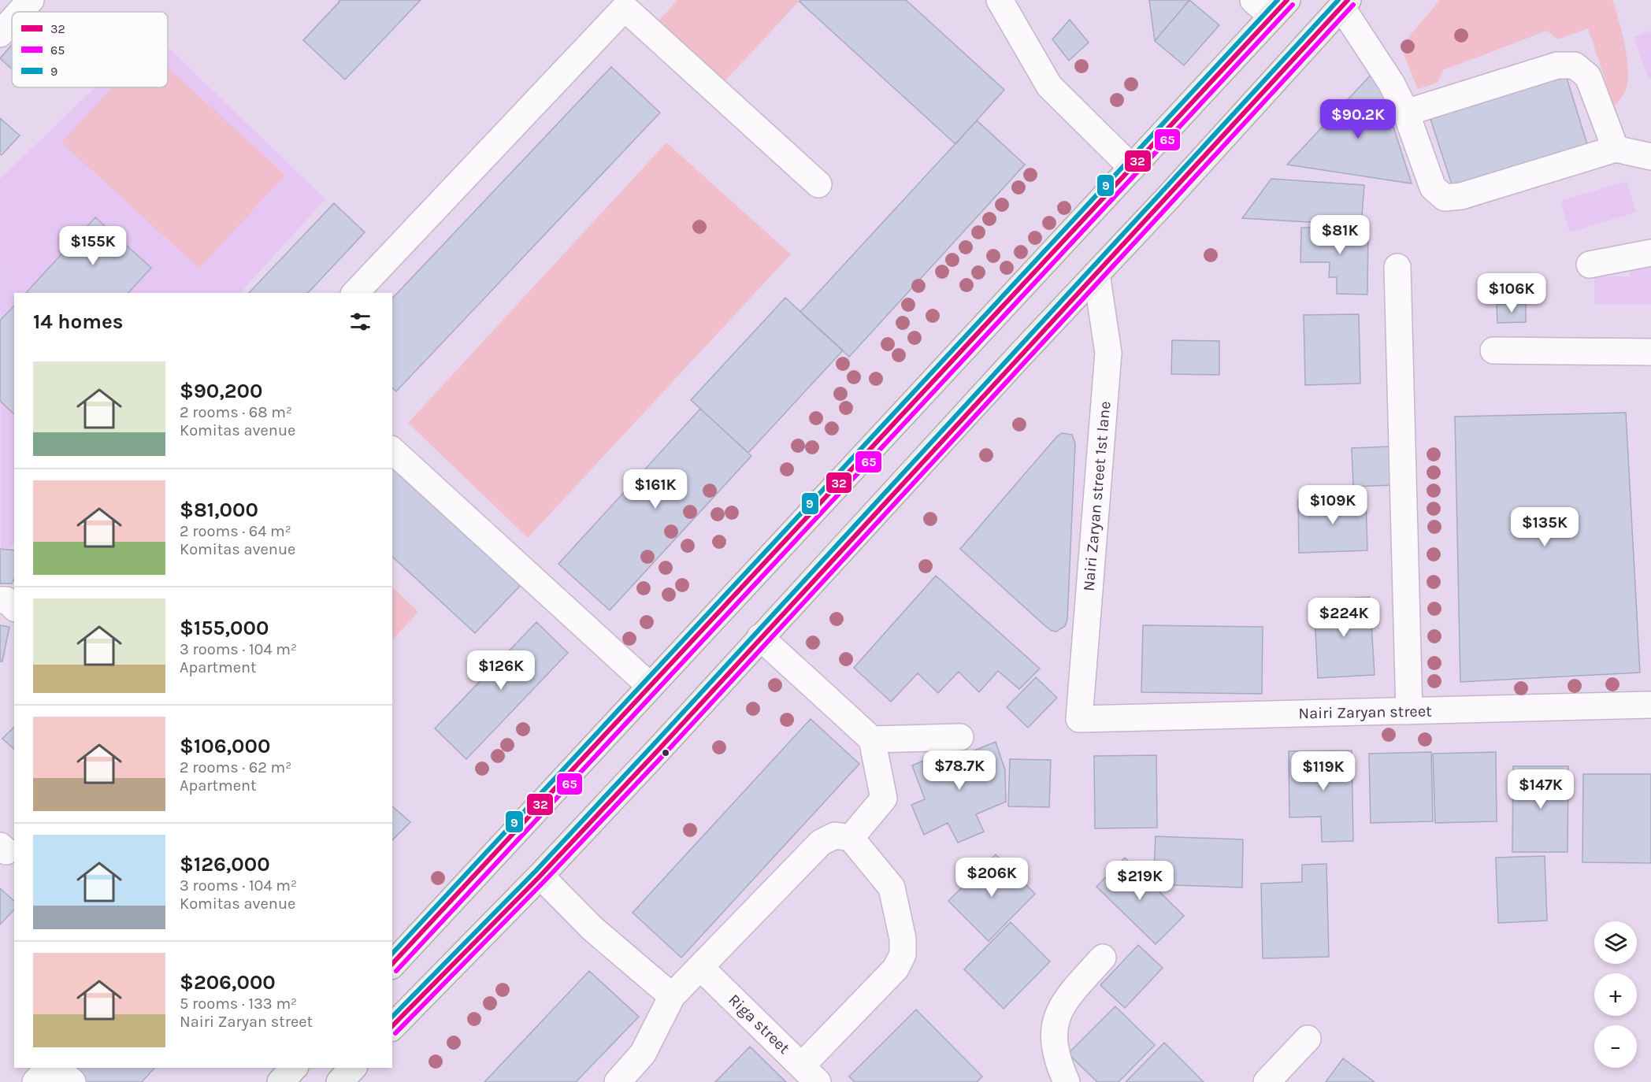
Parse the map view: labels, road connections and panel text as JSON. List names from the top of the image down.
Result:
{
  "streets": {
    "street": ["Nairi Zaryan street 1st lane", "Nairi Zaryan street", "Riga street"]
  },
  "crossings": [
    ["Nairi Zaryan street 1st lane", "Nairi Zaryan street"]
  ],
  "lines": ["transit line 32", "transit line 9", "transit line 65"],
  "legend": ["32", "65", "9"],
  "page": {
    "price": [
      "$90.2K",
      "$81K",
      "$155K",
      "$106K",
      "$161K",
      "$109K",
      "$135K",
      "$224K",
      "$126K",
      "$78.7K",
      "$119K",
      "$147K",
      "$206K",
      "$219K"
    ],
    "heading": "14 homes",
    "list": [
      {
        "name": "$90,200",
        "note": "2 rooms · 68 m² · Komitas avenue"
      },
      {
        "name": "$81,000",
        "note": "2 rooms · 64 m² · Komitas avenue"
      },
      {
        "name": "$155,000",
        "note": "3 rooms · 104 m² · Apartment"
      },
      {
        "name": "$106,000",
        "note": "2 rooms · 62 m² · Apartment"
      },
      {
        "name": "$126,000",
        "note": "3 rooms · 104 m² · Komitas avenue"
      },
      {
        "name": "$206,000",
        "note": "5 rooms · 133 m² · Nairi Zaryan street"
      }
    ],
    "map_buttons": ["+", "−"]
  }
}
